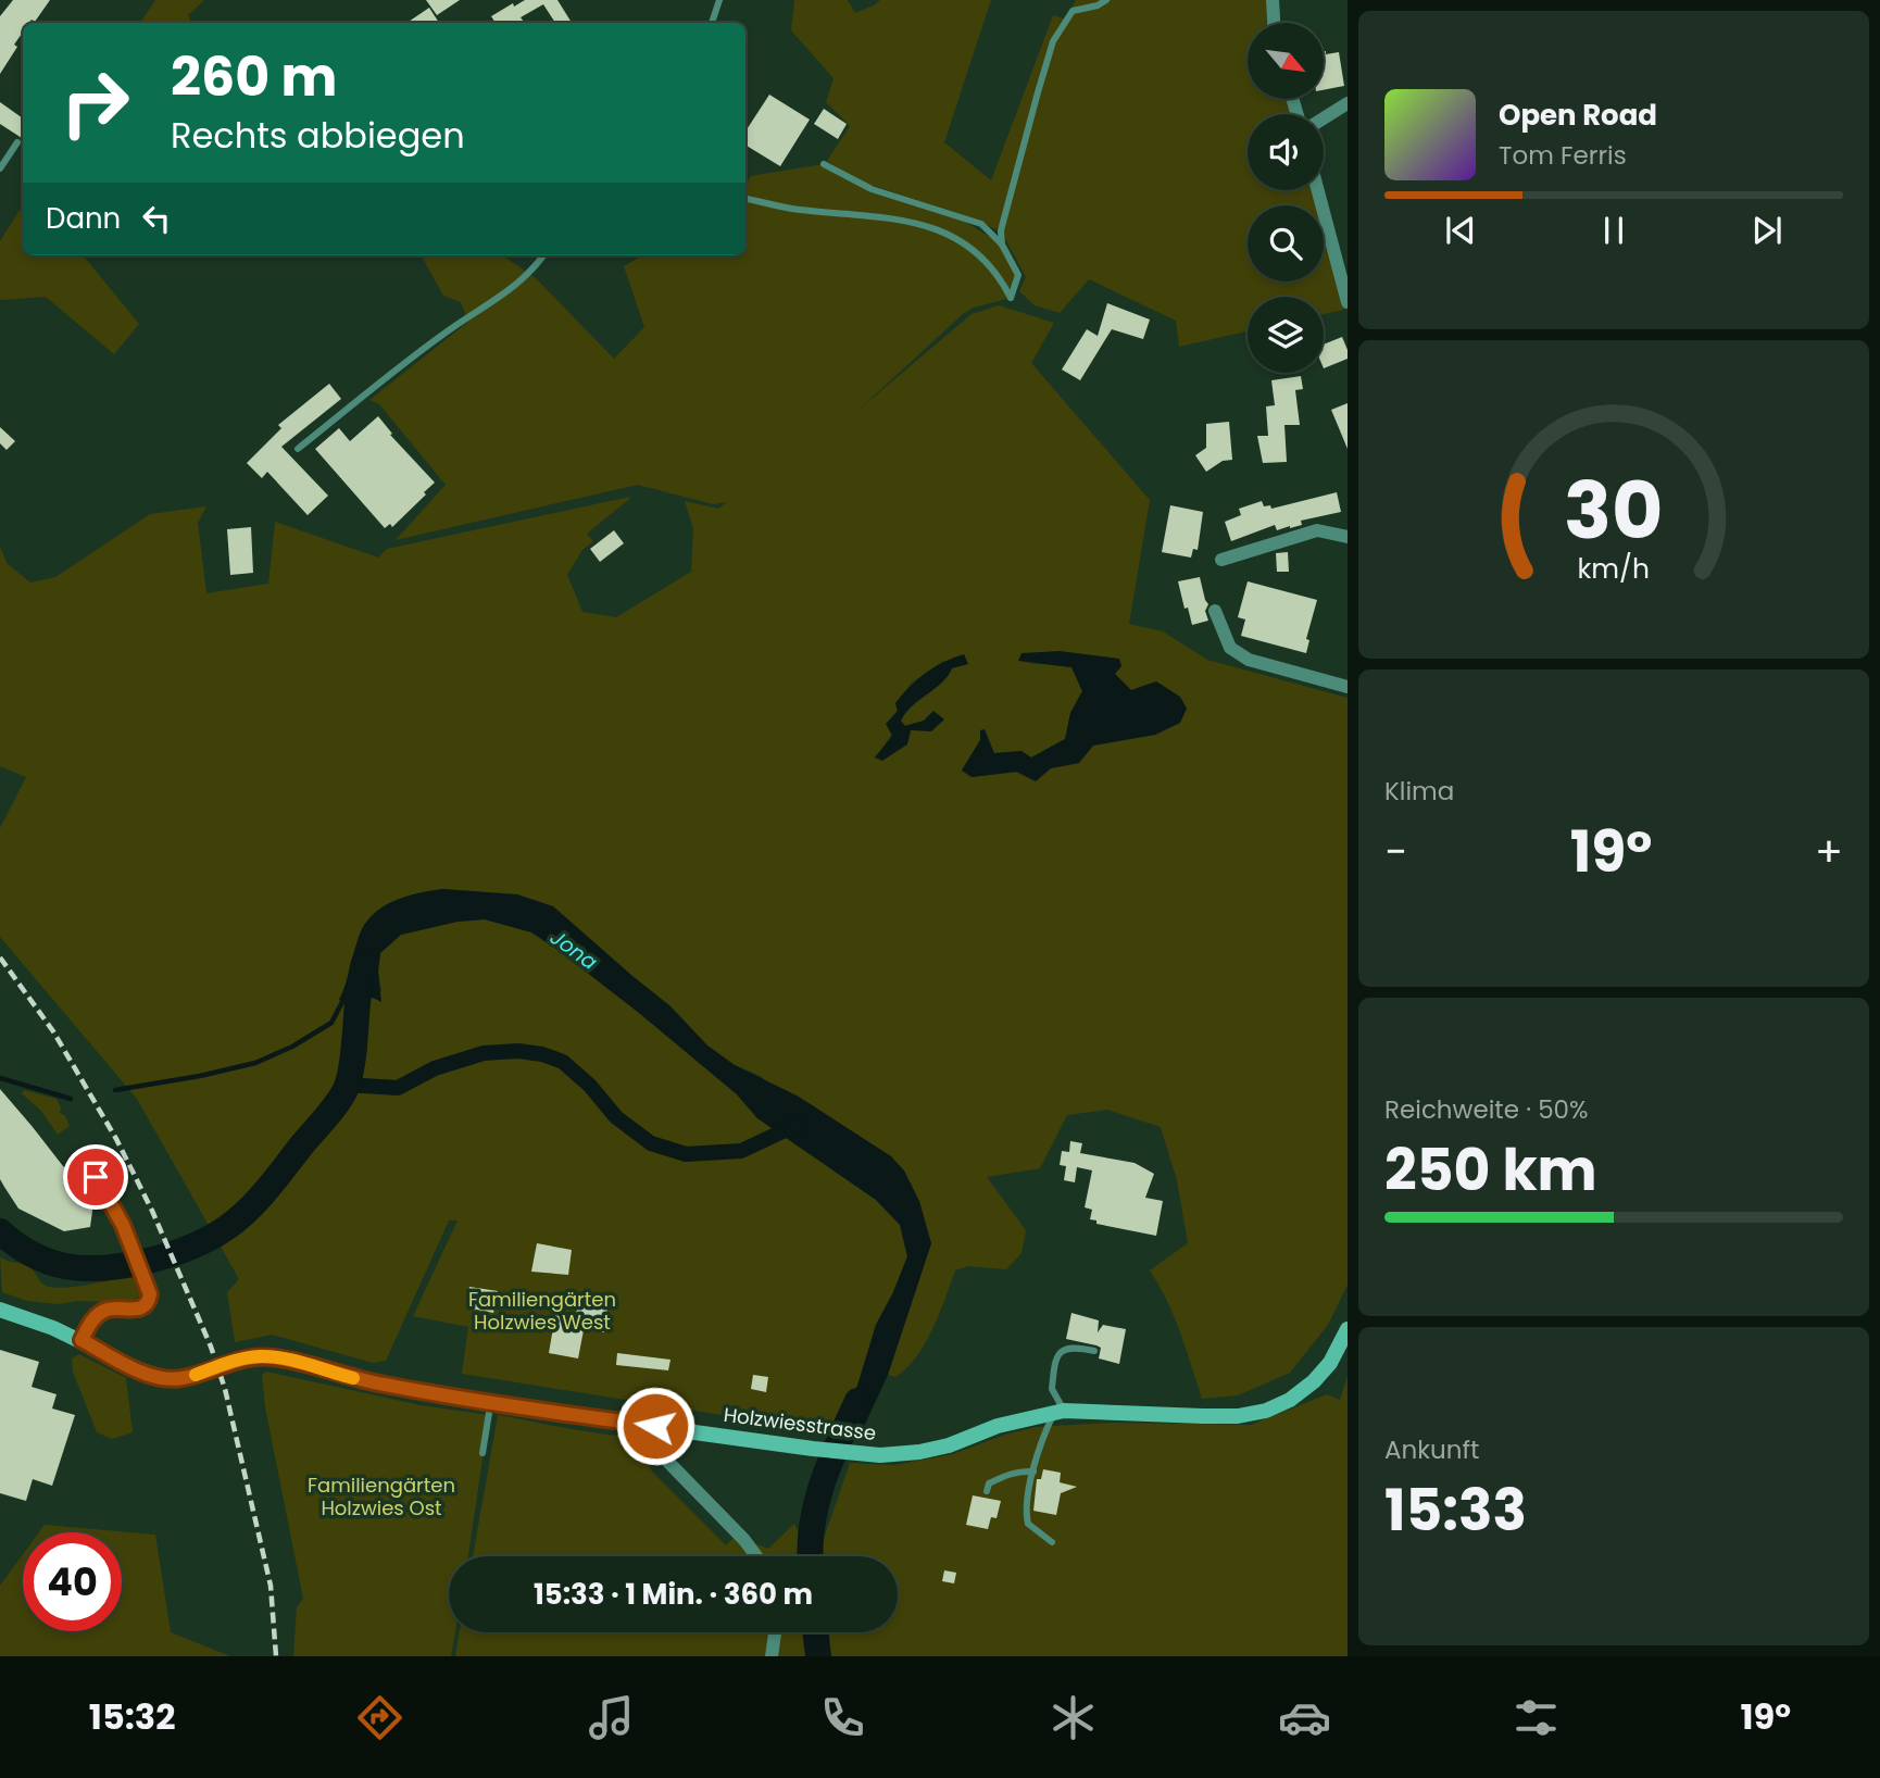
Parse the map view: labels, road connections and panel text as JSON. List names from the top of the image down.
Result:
{
  "streets": {
    "street": ["Holzwiesstrasse"]
  },
  "water": ["Jona"],
  "parks": ["Familiengärten Holzwies West", "Familiengärten Holzwies Ost"],
  "north": "bottom right",
  "page": {
    "turn": ["260 m", "Rechts abbiegen"],
    "song": ["Open Road", "Tom Ferris"],
    "then": "Dann",
    "tile": [
      "Klima",
      ["Reichweite · 50%", "250 km"],
      ["Ankunft", "15:33"]
    ],
    "heat": ["−", "19°", "+"],
    "limit": "40",
    "trip": "15:33 · 1 Min. · 360 m",
    "tabs": ["15:32", "19°"],
    "gauge": ["30", "km/h"]
  }
}
